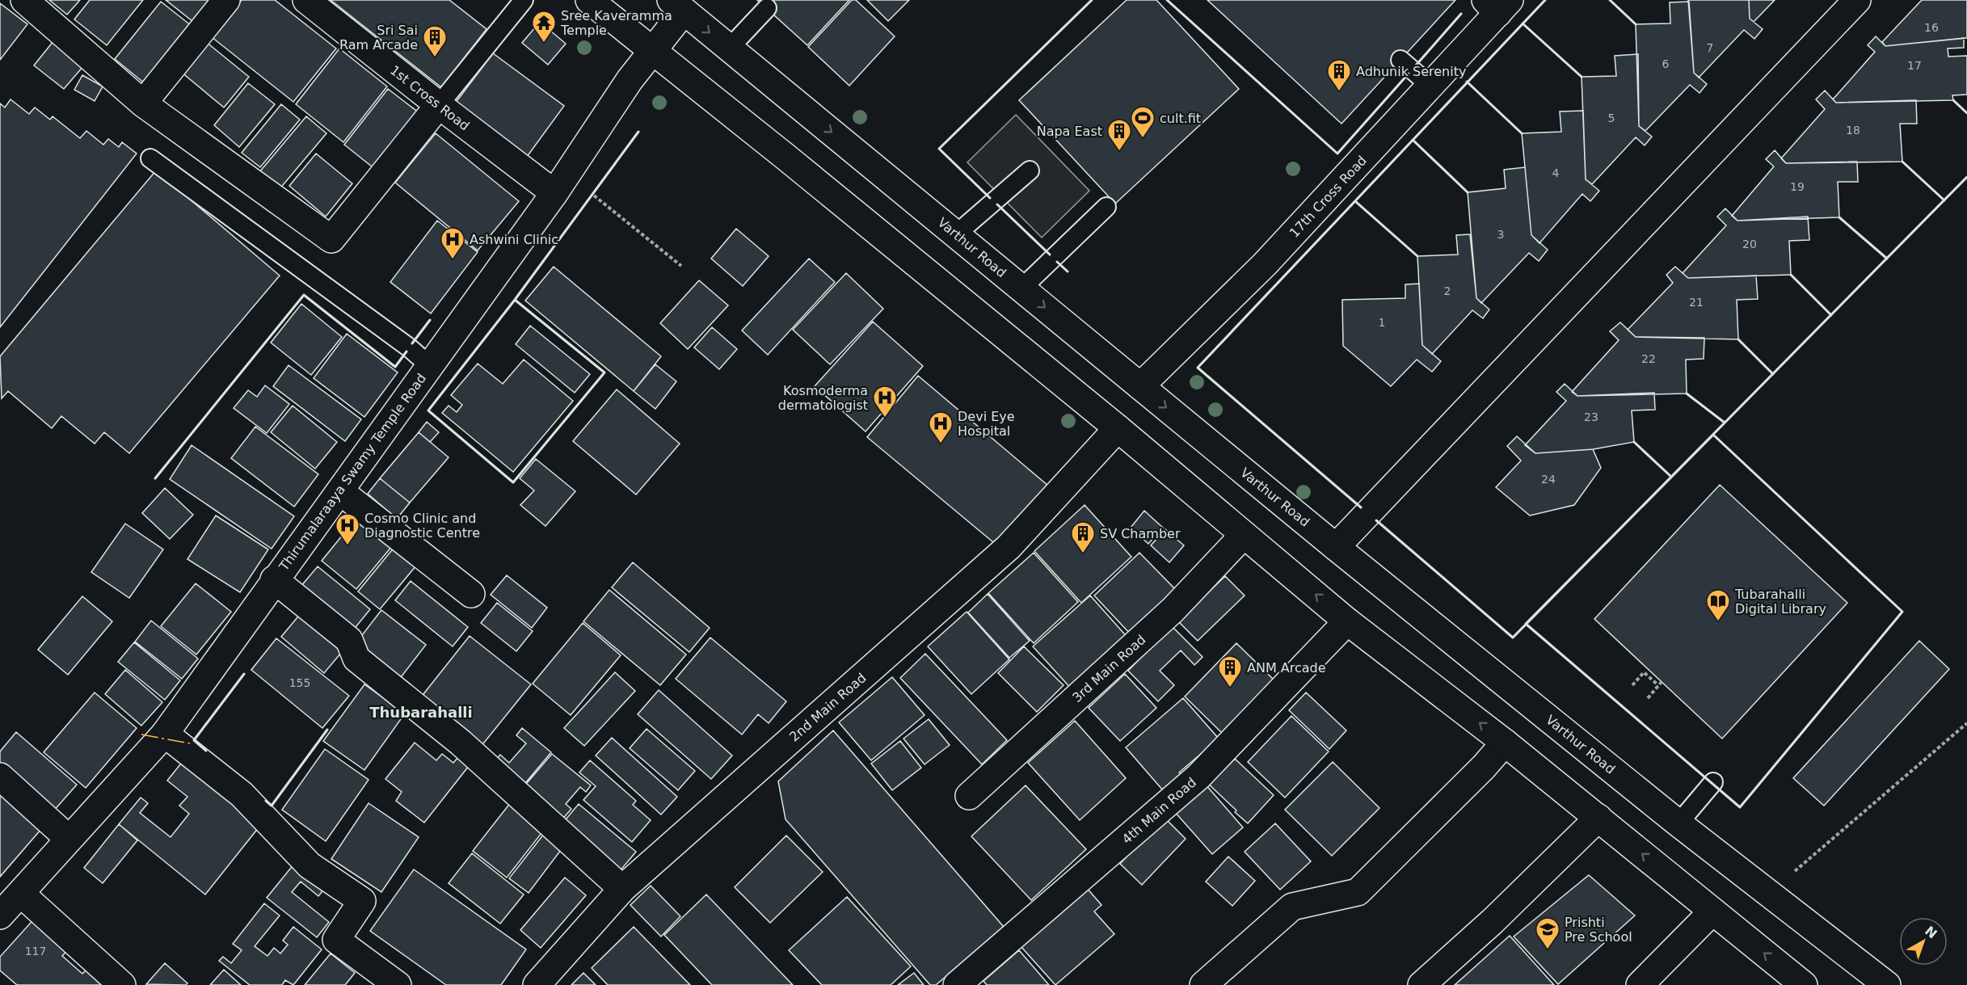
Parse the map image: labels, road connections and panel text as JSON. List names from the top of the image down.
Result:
{
  "streets": {
    "street": [
      "1st Cross Road",
      "17th Cross Road",
      "Varthur Road",
      "Thirumalaraaya Swamy Temple Road",
      "3rd Main Road",
      "2nd Main Road",
      "4th Main Road"
    ]
  },
  "crossings": [
    ["1st Cross Road", "Thirumalaraaya Swamy Temple Road"],
    ["17th Cross Road", "Varthur Road"],
    ["Varthur Road", "Thirumalaraaya Swamy Temple Road"]
  ],
  "districts": ["Thubarahalli"],
  "places": {
    "temple": ["Sree Kaveramma Temple"],
    "building": [
      "Sri Sai Ram Arcade",
      "Adhunik Serenity",
      "Napa East",
      "SV Chamber",
      "ANM Arcade"
    ],
    "sports": ["cult.fit"],
    "hospital": [
      "Ashwini Clinic",
      "Kosmoderma dermatologist",
      "Devi Eye Hospital",
      "Cosmo Clinic and Diagnostic Centre"
    ],
    "library": ["Tubarahalli Digital Library"],
    "school or university": ["Prishti Pre School"]
  },
  "house_numbers": [
    "16",
    "7",
    "6",
    "17",
    "5",
    "18",
    "4",
    "19",
    "3",
    "20",
    "2",
    "21",
    "1",
    "22",
    "23",
    "24",
    "155",
    "117"
  ],
  "north": "top right"
}
